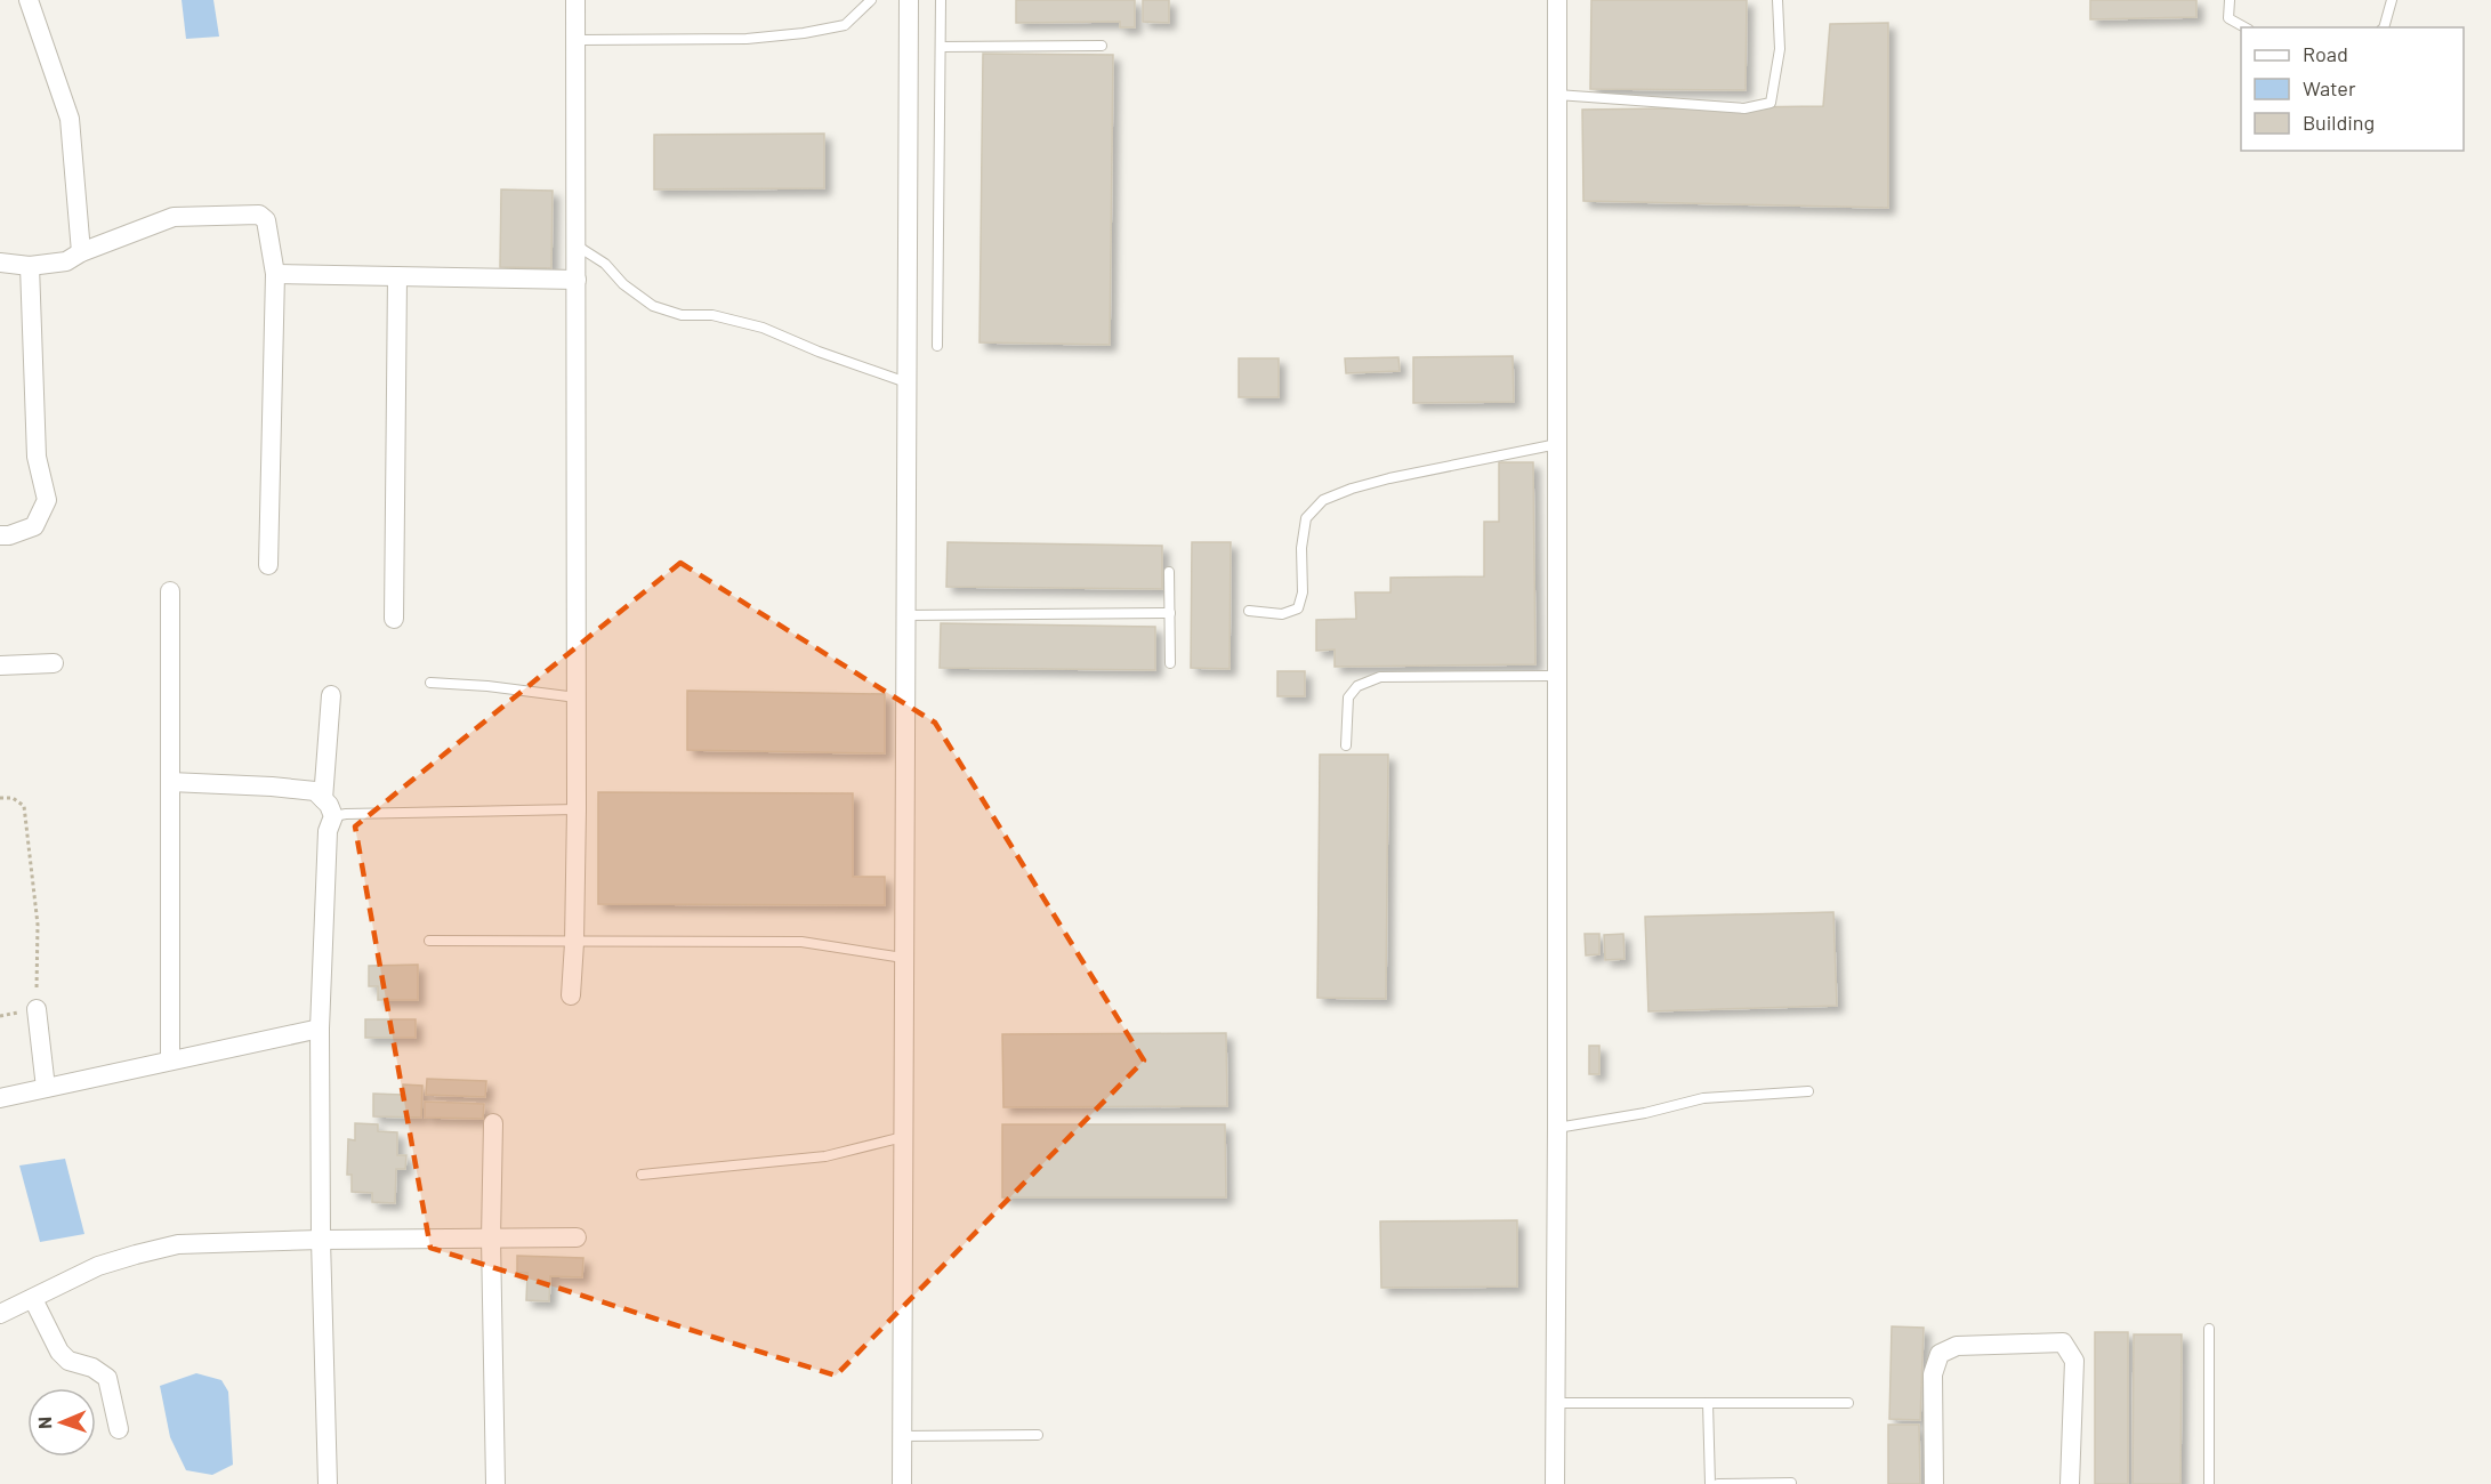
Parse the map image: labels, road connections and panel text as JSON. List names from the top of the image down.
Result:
{
  "legend": ["Road", "Water", "Building"],
  "north": "left"
}
